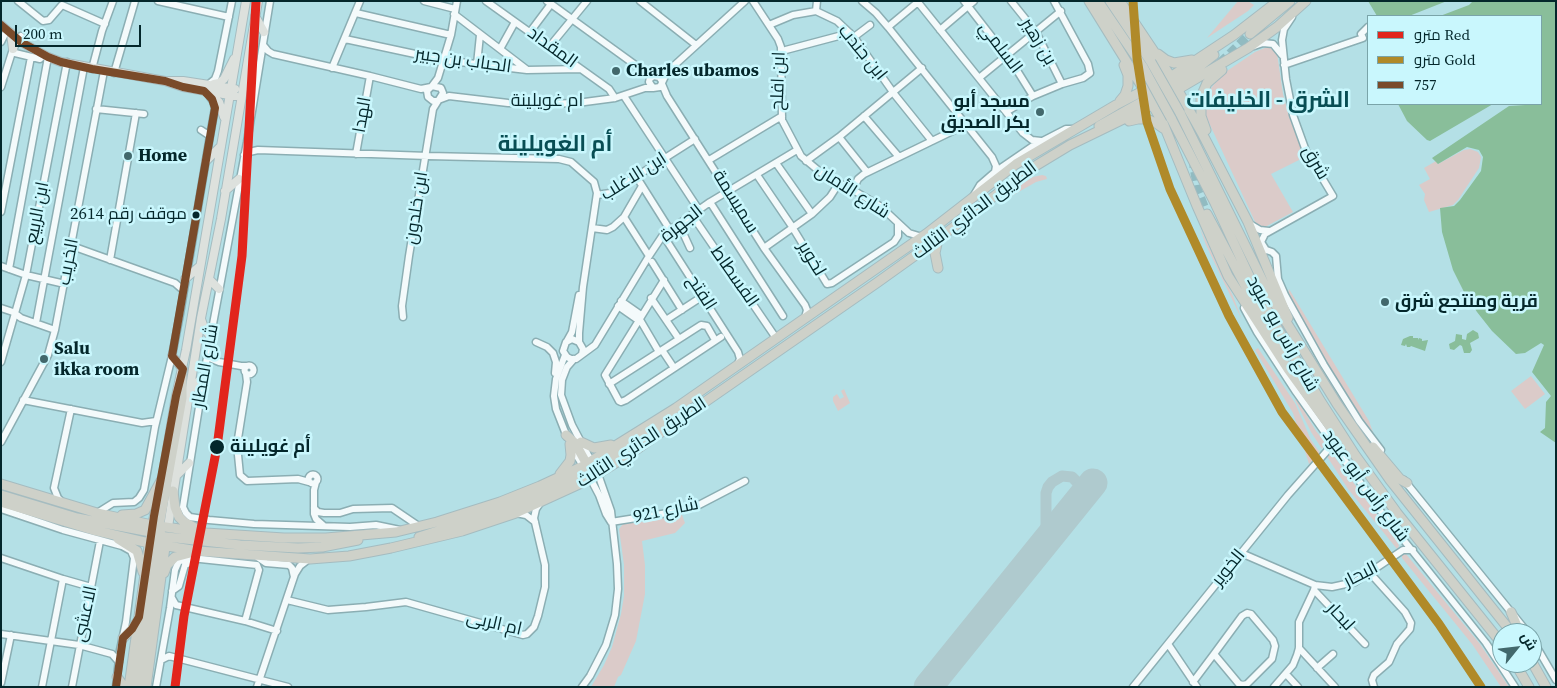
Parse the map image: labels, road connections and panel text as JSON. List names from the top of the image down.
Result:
{
  "streets": {
    "highway": ["الطريق الدائري الثالث", "شارع رأس بو عبود", "شارع المطار"],
    "street": [
      "بن زهير",
      "المقداد",
      "السلمي",
      "ابن جندب",
      "الحباب بن جبير",
      "ابن افلح",
      "ام غويلينة",
      "الهدا",
      "شرق",
      "ابن الاغلب",
      "شارع الأمان",
      "سميسمة",
      "ابن خلدون",
      "ابن الربيع",
      "الجهرة",
      "لخوير",
      "الخريب",
      "الفسطاط",
      "الفتح",
      "شارع رأس أبو عبود",
      "شارع 921",
      "الخوير",
      "البحار",
      "الاعشى",
      "لبحار",
      "ام الربى"
    ]
  },
  "crossings": [
    ["المقداد", "الحباب بن جبير"],
    ["المقداد", "ام غويلينة"],
    ["ابن افلح", "شارع الأمان"],
    ["ابن افلح", "سميسمة"],
    ["ام غويلينة", "سميسمة"],
    ["ام غويلينة", "ابن خلدون"],
    ["ابن الاغلب", "سميسمة"],
    ["ابن الاغلب", "الجهرة"],
    ["شارع الأمان", "الطريق الدائري الثالث"],
    ["شارع الأمان", "الجهرة"],
    ["شارع الأمان", "لخوير"],
    ["سميسمة", "الجهرة"],
    ["الطريق الدائري الثالث", "الفسطاط"],
    ["الطريق الدائري الثالث", "شارع المطار"],
    ["الطريق الدائري الثالث", "الاعشى"],
    ["الطريق الدائري الثالث", "ام الربى"],
    ["الجهرة", "لخوير"],
    ["الجهرة", "الفسطاط"],
    ["الجهرة", "الفتح"],
    ["شارع رأس أبو عبود", "الخوير"],
    ["البحار", "لبحار"]
  ],
  "districts": ["الشرق - الخليفات", "أم الغويلينة"],
  "places": [
    "Charles ubamos",
    "مسجد أبو بكر الصديق",
    "Home",
    "موقف رقم 2614",
    "قرية ومنتجع شرق",
    "Salu ikka room",
    "أم غويلينة"
  ],
  "lines": ["metro line Red", "metro line Gold", "transit line 757"],
  "legend": ["مترو Red", "مترو Gold", "757"],
  "scale_bar": "200 m",
  "north": "top right"
}
